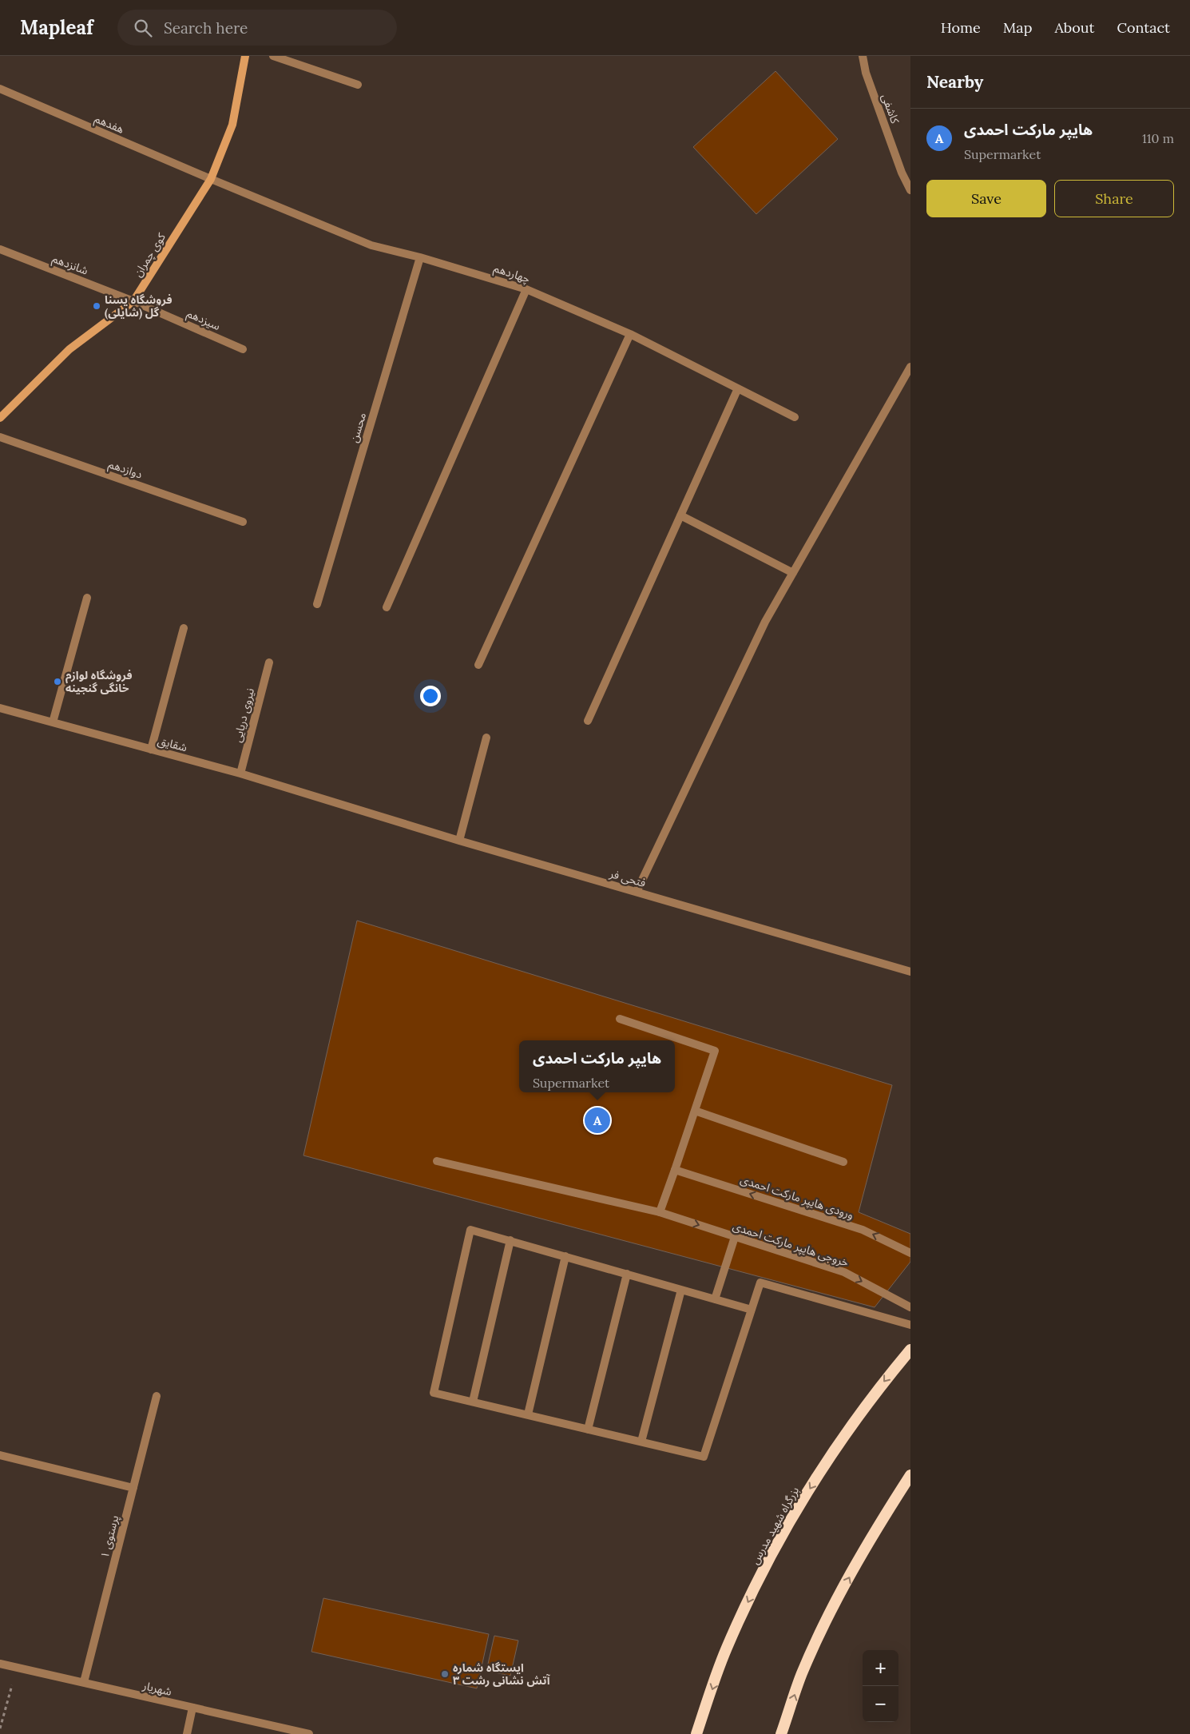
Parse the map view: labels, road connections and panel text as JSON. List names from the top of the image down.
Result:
{
  "streets": {
    "highway": ["بزرگراه شهید مدرس"],
    "main road": ["کوی چمران"],
    "street": [
      "کاشفی",
      "هفدهم",
      "شانزدهم",
      "چهاردهم",
      "سیزدهم",
      "محسن",
      "دوازدهم",
      "نیروی دریایی",
      "شقایق",
      "فتحی فر",
      "ورودی هایپر مارکت احمدی",
      "خروجی هایپر مارکت احمدی",
      "پرستوی ۱",
      "شهریار"
    ]
  },
  "crossings": [
    ["هفدهم", "کوی چمران"],
    ["هفدهم", "چهاردهم"],
    ["کوی چمران", "شانزدهم"],
    ["کوی چمران", "چهاردهم"],
    ["کوی چمران", "سیزدهم"],
    ["شانزدهم", "سیزدهم"],
    ["چهاردهم", "محسن"],
    ["نیروی دریایی", "شقایق"],
    ["شقایق", "فتحی فر"],
    ["پرستوی ۱", "شهریار"]
  ],
  "places": ["فروشگاه یسنا گل (شایلی)", "فروشگاه لوازم خانگی گنجینه", "ایستگاه شماره ۳ آتش نشانی رشت"],
  "page": {
    "header": "Mapleaf",
    "search": "Search here",
    "nav": [
      "Home",
      "Map",
      "About",
      "Contact"
    ],
    "heading": "Nearby",
    "list": [
      {
        "mark": "A",
        "name": "هایپر مارکت احمدی",
        "note": "Supermarket",
        "value": "110 m"
      }
    ],
    "buttons": ["Save", "Share"],
    "popup": ["هایپر مارکت احمدی", "Supermarket"],
    "pins": "A",
    "map_buttons": ["+", "−"]
  }
}
